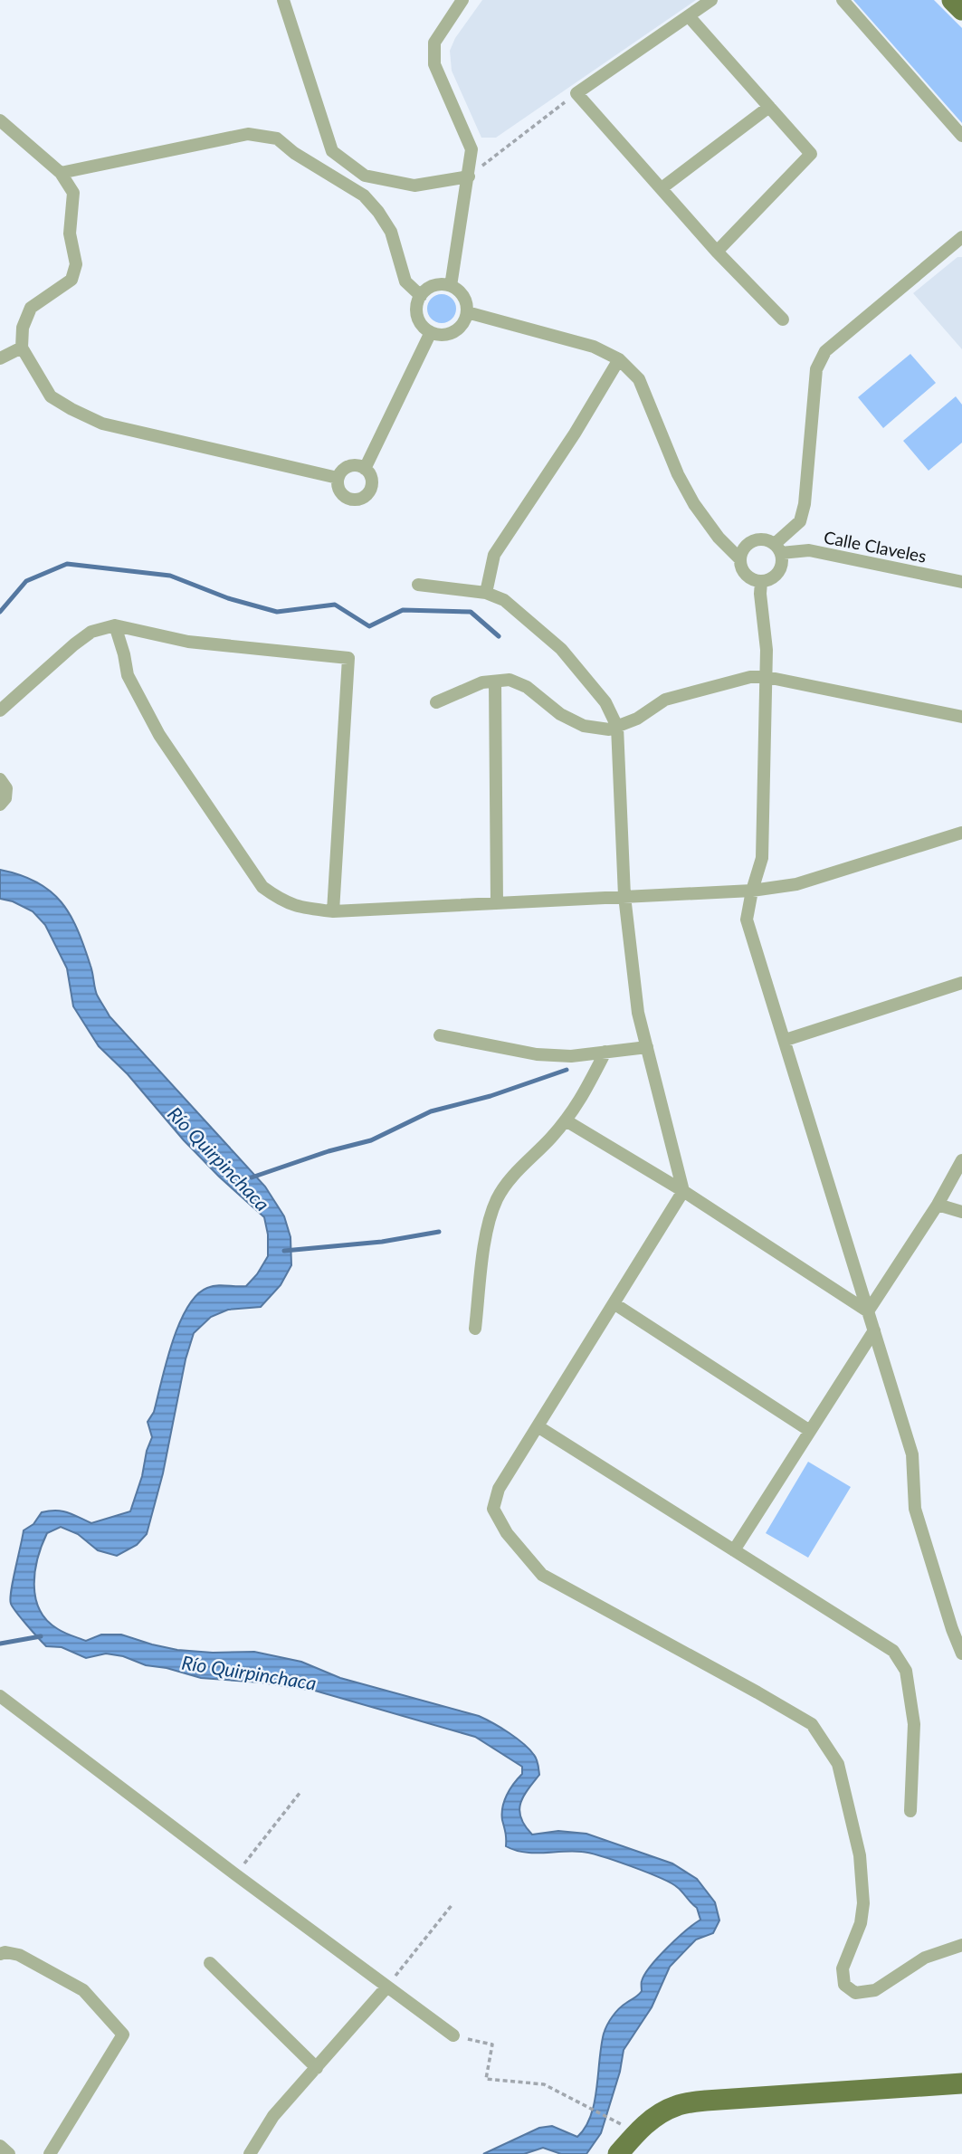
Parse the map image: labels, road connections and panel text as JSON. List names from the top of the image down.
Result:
{
  "streets": {
    "street": ["Calle Claveles"]
  },
  "water": ["Río Quirpinchaca"]
}
